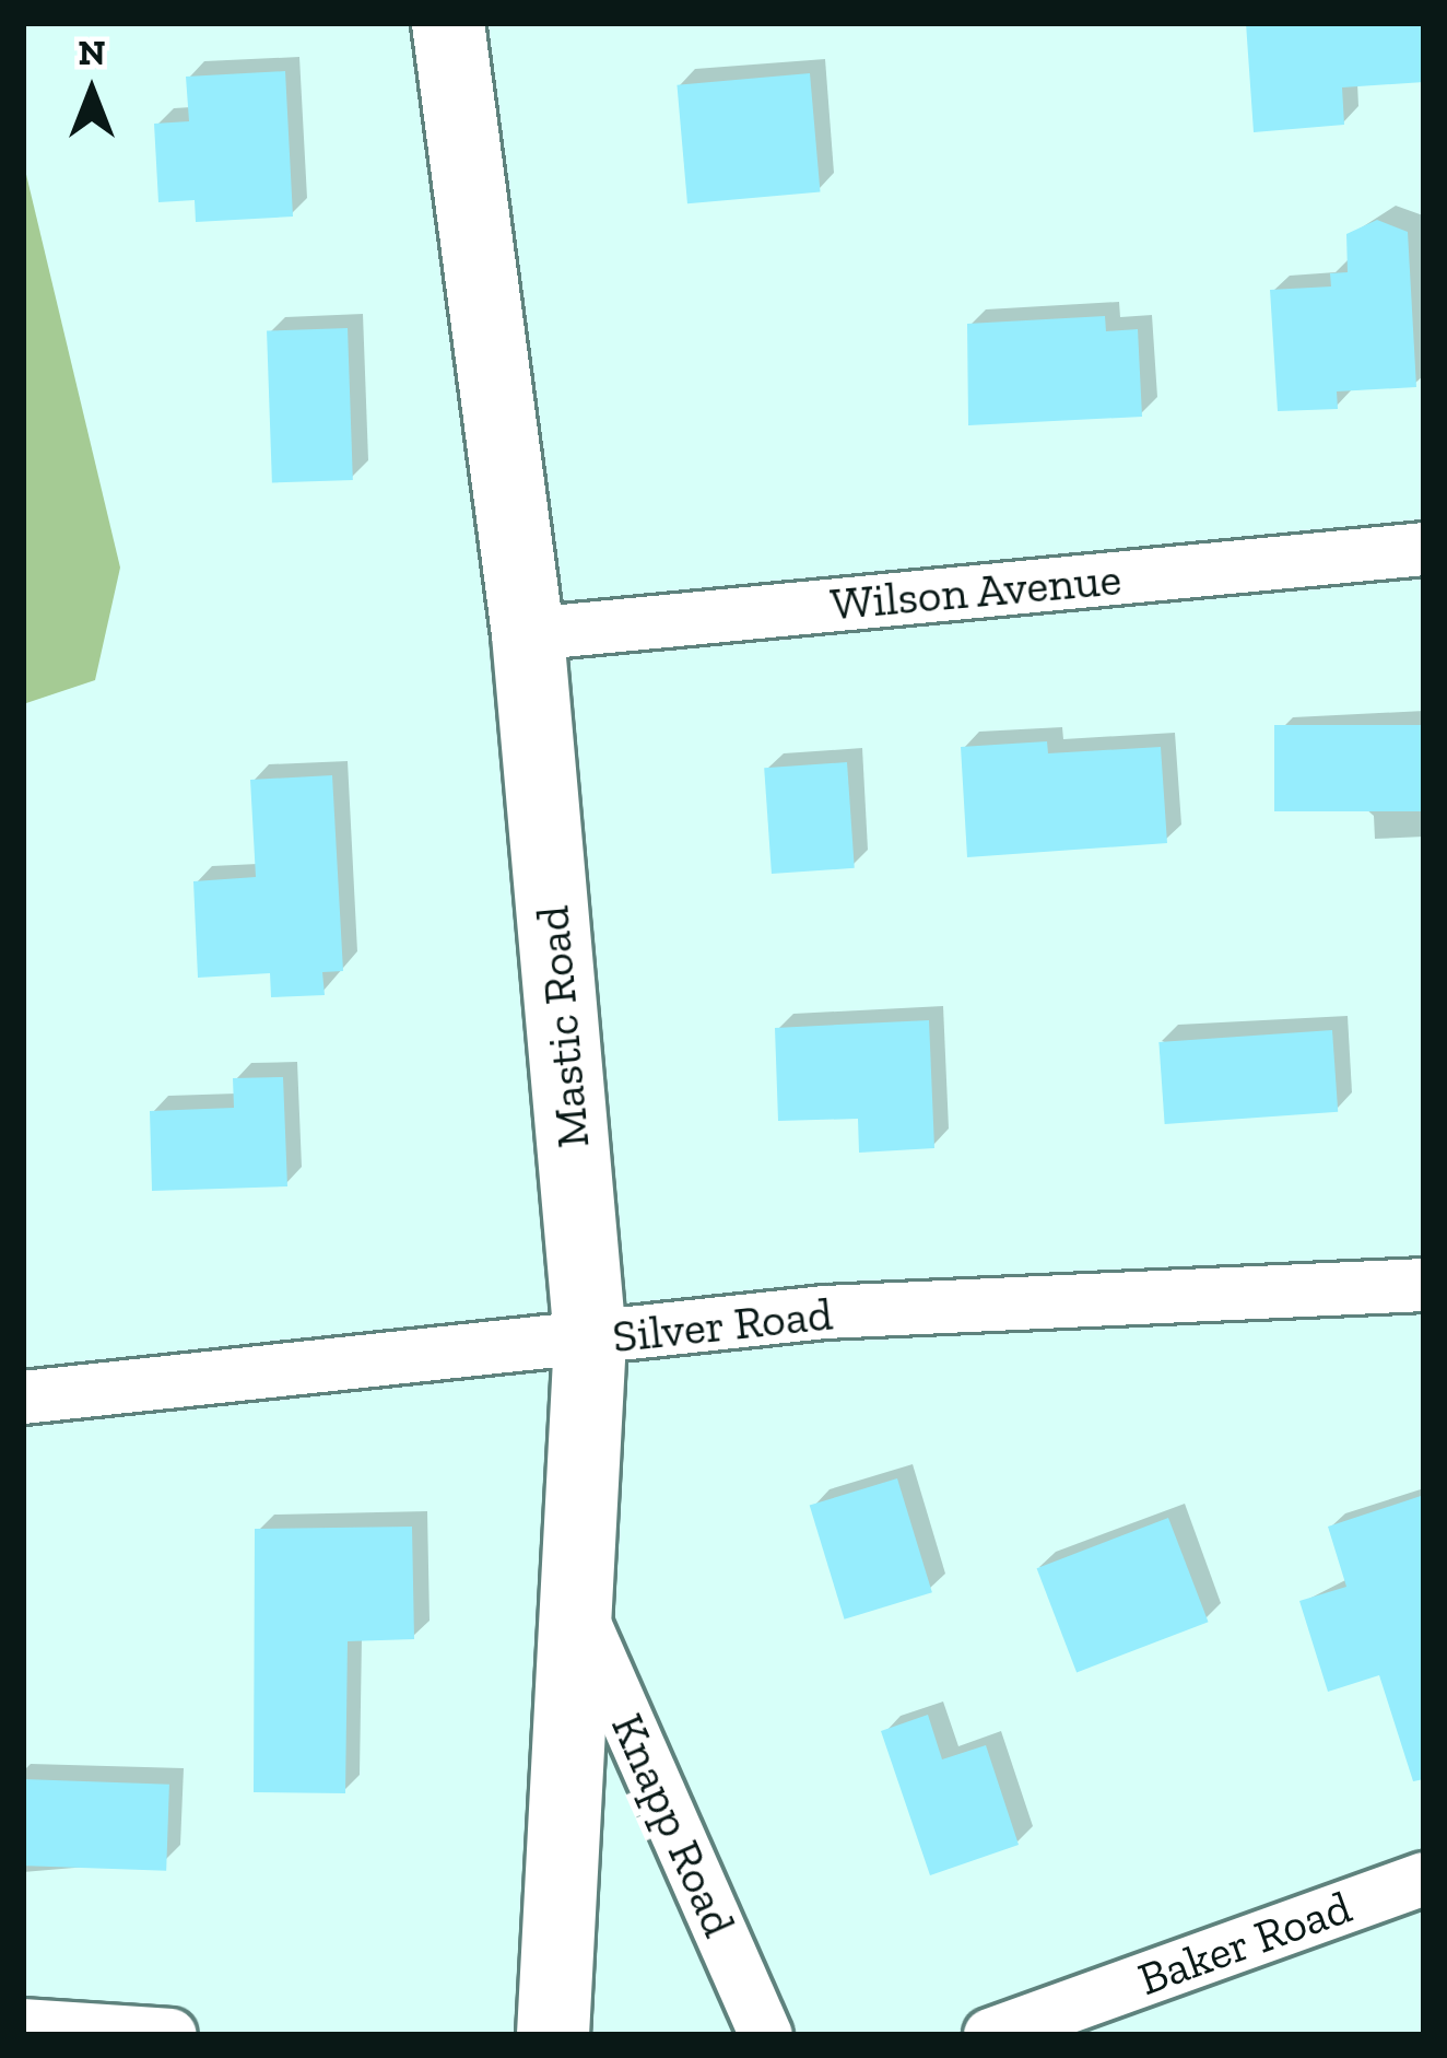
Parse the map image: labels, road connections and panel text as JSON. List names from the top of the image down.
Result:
{
  "streets": {
    "main road": ["Mastic Road"],
    "street": [
      "Wilson Avenue",
      "Silver Road",
      "Knapp Road",
      "Baker Road"
    ]
  },
  "crossings": [
    ["Wilson Avenue", "Mastic Road"],
    ["Mastic Road", "Silver Road"],
    ["Mastic Road", "Knapp Road"]
  ],
  "north": "top"
}
